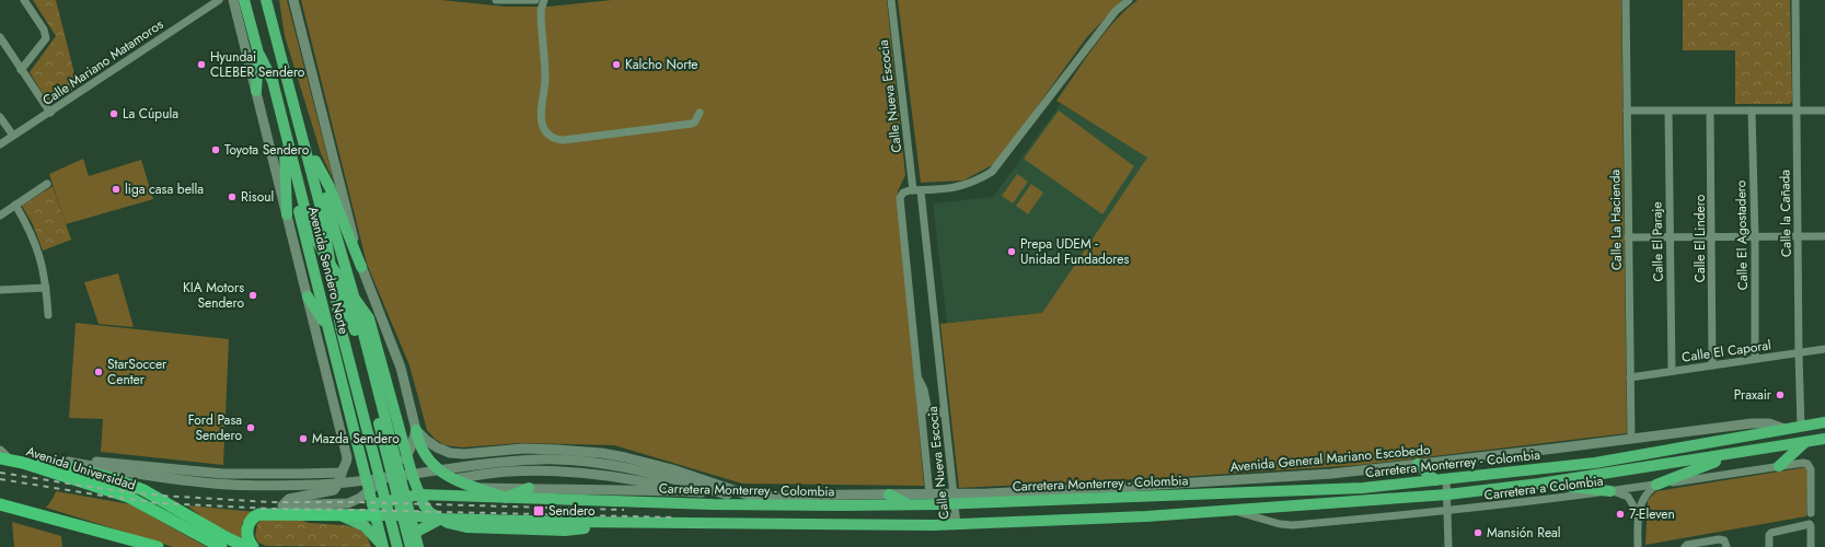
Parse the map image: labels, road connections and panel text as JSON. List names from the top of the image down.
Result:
{
  "streets": {
    "highway": ["Avenida Universidad"],
    "main road": ["Avenida Sendero Norte", "Carretera Monterrey - Colombia"],
    "street": [
      "Calle Mariano Matamoros",
      "Calle Nueva Escocia",
      "Calle la Cañada",
      "Calle La Hacienda",
      "Calle El Agostadero",
      "Calle El Lindero",
      "Calle El Paraje",
      "Calle El Caporal",
      "Avenida General Mariano Escobedo",
      "Carretera a Colombia"
    ]
  },
  "crossings": [
    ["Calle Nueva Escocia", "Avenida General Mariano Escobedo"],
    ["Calle Nueva Escocia", "Carretera Monterrey - Colombia"],
    ["Calle la Cañada", "Calle El Caporal"],
    ["Calle la Cañada", "Carretera Monterrey - Colombia"],
    ["Calle La Hacienda", "Calle El Caporal"],
    ["Calle La Hacienda", "Avenida General Mariano Escobedo"],
    ["Calle El Agostadero", "Calle El Caporal"],
    ["Calle El Lindero", "Calle El Caporal"],
    ["Calle El Paraje", "Calle El Caporal"],
    ["Avenida Sendero Norte", "Carretera Monterrey - Colombia"],
    ["Avenida General Mariano Escobedo", "Carretera Monterrey - Colombia"],
    ["Carretera Monterrey - Colombia", "Carretera a Colombia"]
  ],
  "places": {
    "other": [
      "Hyundai CLEBER Sendero",
      "Kalcho Norte",
      "La Cúpula",
      "Toyota Sendero",
      "liga casa bella",
      "Risoul",
      "Prepa UDEM - Unidad Fundadores",
      "KIA Motors Sendero",
      "StarSoccer Center",
      "Praxair",
      "Ford Pasa Sendero",
      "Mazda Sendero",
      "7-Eleven",
      "Mansión Real"
    ],
    "transit": ["Sendero"]
  }
}
